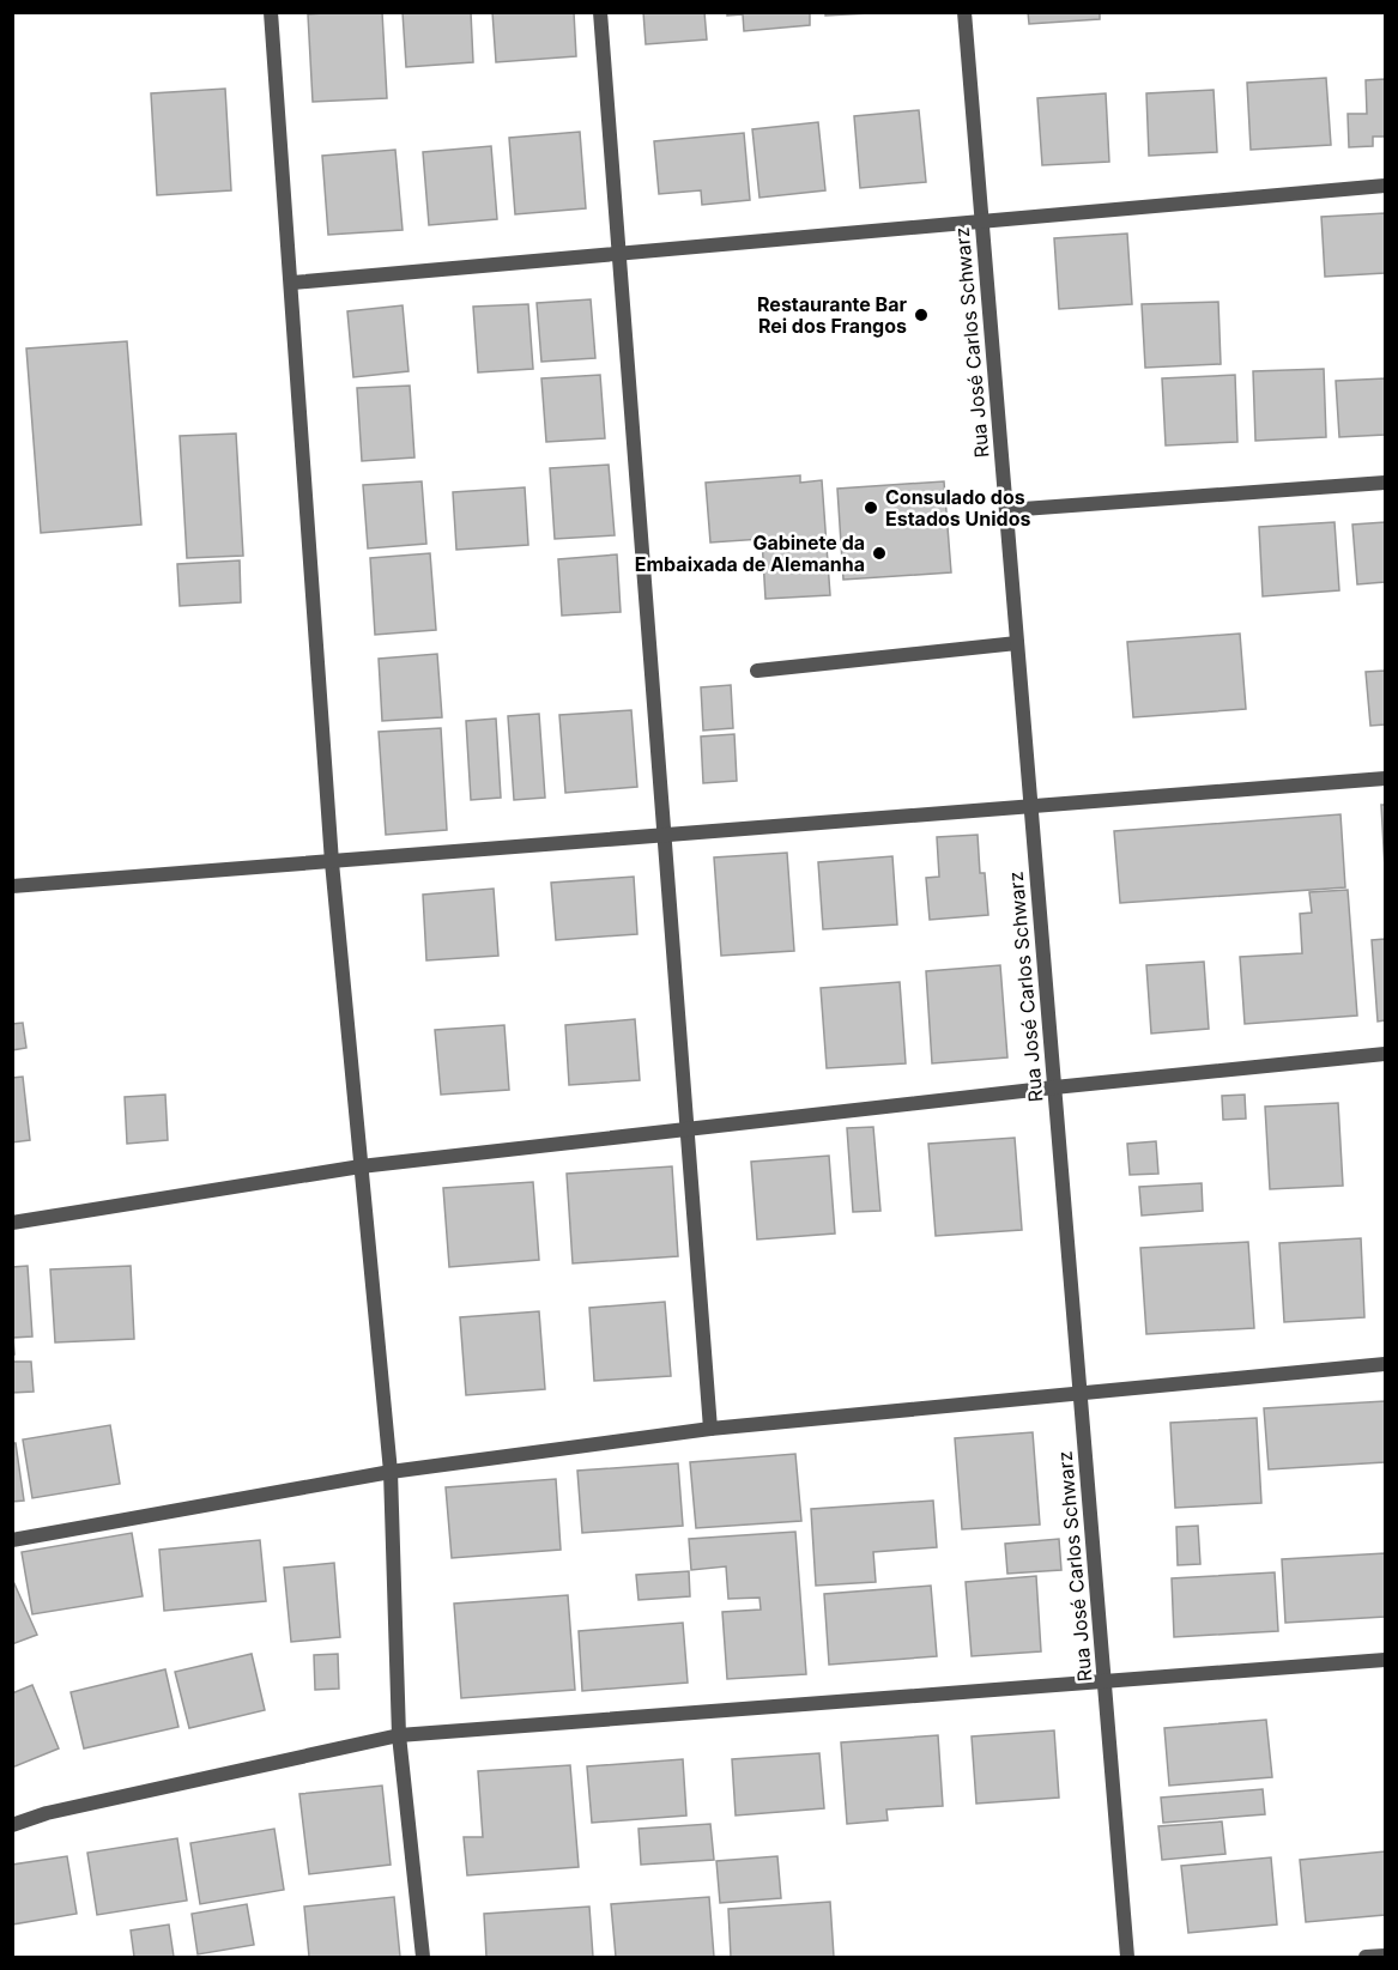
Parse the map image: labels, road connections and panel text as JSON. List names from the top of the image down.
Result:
{
  "streets": {
    "street": ["Rua José Carlos Schwarz"]
  },
  "places": ["Restaurante Bar Rei dos Frangos", "Consulado dos Estados Unidos", "Gabinete da Embaixada de Alemanha"]
}
